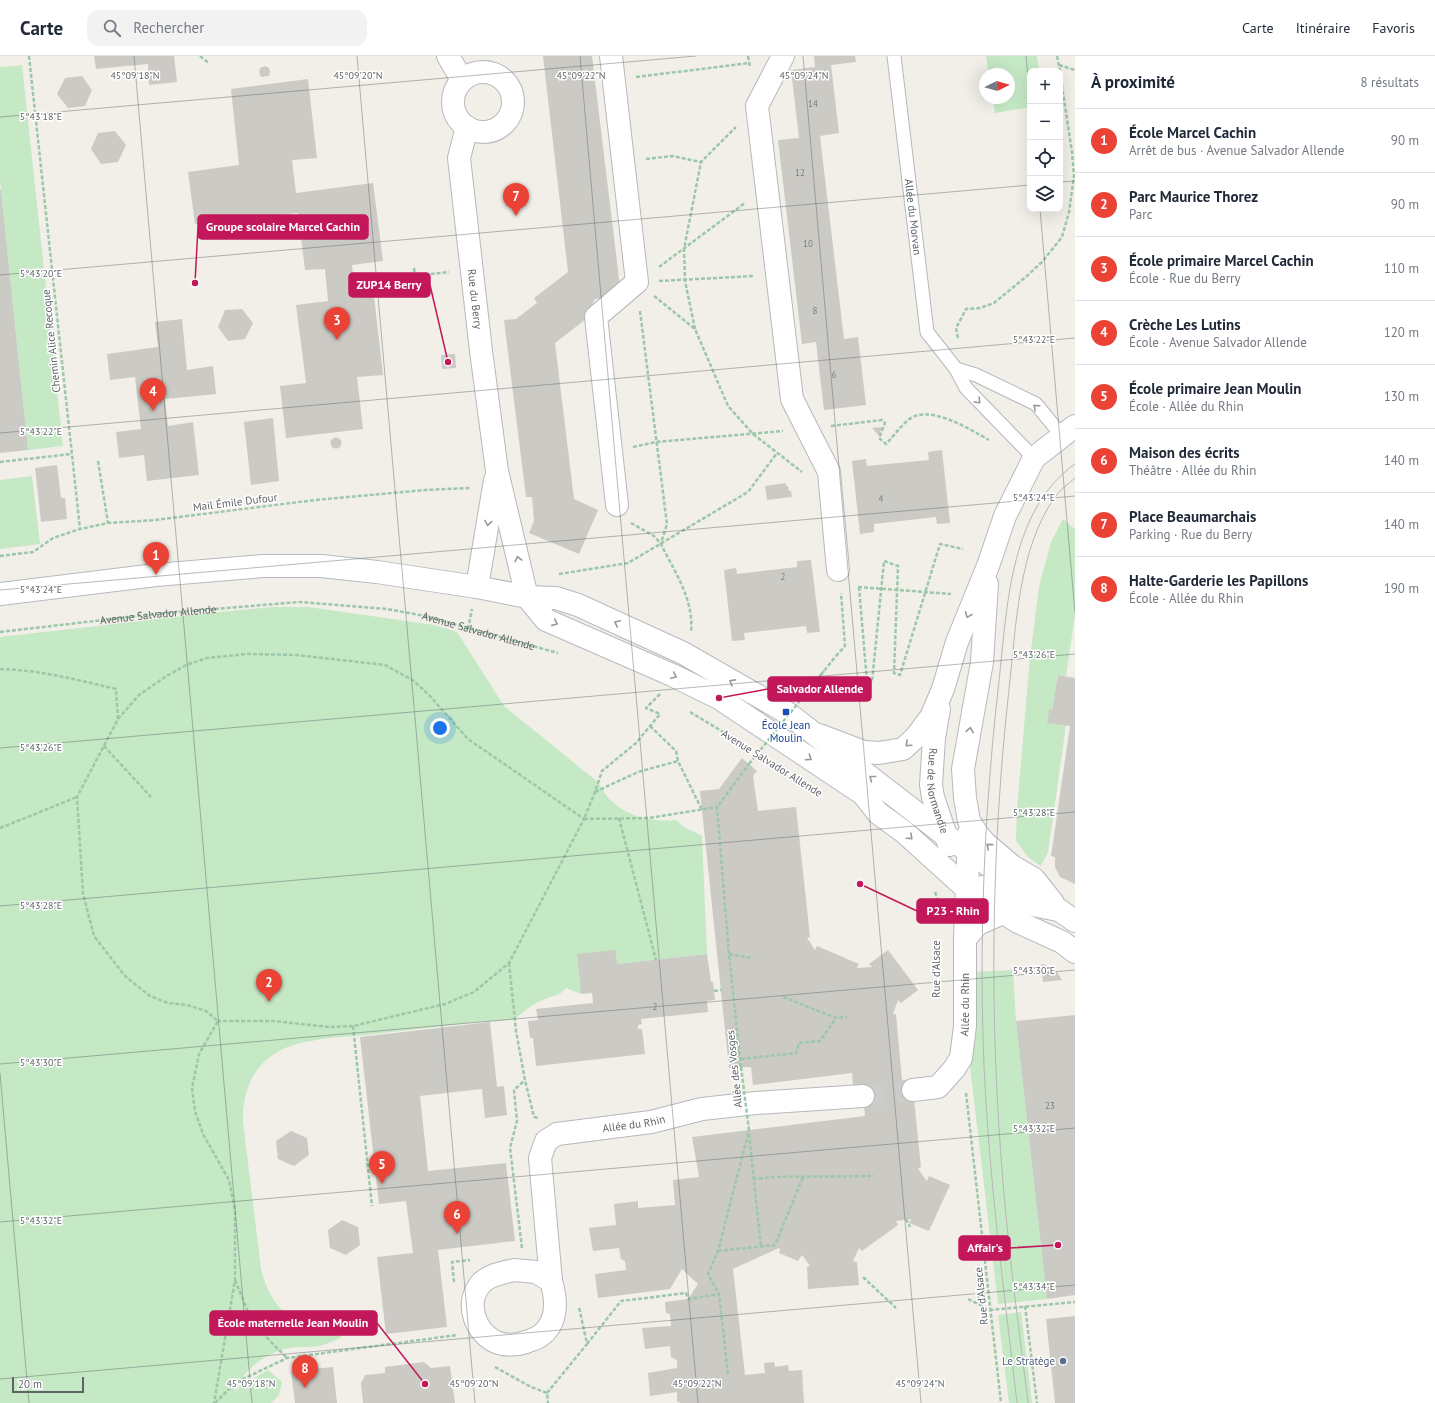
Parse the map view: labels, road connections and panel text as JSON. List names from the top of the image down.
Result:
{
  "streets": {
    "street": [
      "Rue du Berry",
      "Avenue Salvador Allende",
      "Rue de Normandie",
      "Allée du Rhin"
    ],
    "lane": ["Allée du Morvan"],
    "path": [
      "Chemin Alice Recoque",
      "Mail Émile Dufour",
      "Rue d'Alsace",
      "Allée des Vosges"
    ]
  },
  "crossings": [
    ["Allée du Morvan", "Rue de Normandie"],
    ["Rue du Berry", "Avenue Salvador Allende"],
    ["Chemin Alice Recoque", "Mail Émile Dufour"],
    ["Avenue Salvador Allende", "Rue de Normandie"],
    ["Avenue Salvador Allende", "Allée du Rhin"],
    ["Rue de Normandie", "Allée du Rhin"]
  ],
  "places": {
    "other": [
      "Groupe scolaire Marcel Cachin",
      "ZUP14 Berry",
      "Salvador Allende",
      "P23 - Rhin",
      "Affair's",
      "Le Stratège",
      "École maternelle Jean Moulin"
    ],
    "transit": ["École Jean Moulin"]
  },
  "house_numbers": [
    "14",
    "12",
    "10",
    "8",
    "6",
    "4",
    "2",
    "2",
    "23"
  ],
  "scale_bar": "20 m",
  "north": "right",
  "page": {
    "header": "Carte",
    "search": "Rechercher",
    "nav": ["Carte", "Itinéraire", "Favoris"],
    "heading": ["À proximité", "8 résultats"],
    "map_buttons": ["+", "−"],
    "list": [
      {
        "mark": "1",
        "name": "École Marcel Cachin",
        "note": "Arrêt de bus · Avenue Salvador Allende",
        "value": "90 m"
      },
      {
        "mark": "2",
        "name": "Parc Maurice Thorez",
        "note": "Parc",
        "value": "90 m"
      },
      {
        "mark": "3",
        "name": "École primaire Marcel Cachin",
        "note": "École · Rue du Berry",
        "value": "110 m"
      },
      {
        "mark": "4",
        "name": "Crèche Les Lutins",
        "note": "École · Avenue Salvador Allende",
        "value": "120 m"
      },
      {
        "mark": "5",
        "name": "École primaire Jean Moulin",
        "note": "École · Allée du Rhin",
        "value": "130 m"
      },
      {
        "mark": "6",
        "name": "Maison des écrits",
        "note": "Théâtre · Allée du Rhin",
        "value": "140 m"
      },
      {
        "mark": "7",
        "name": "Place Beaumarchais",
        "note": "Parking · Rue du Berry",
        "value": "140 m"
      },
      {
        "mark": "8",
        "name": "Halte-Garderie les Papillons",
        "note": "École · Allée du Rhin",
        "value": "190 m"
      }
    ],
    "pins": [
      "7",
      "3",
      "4",
      "1",
      "2",
      "5",
      "6",
      "8"
    ],
    "scale": "20 m"
  },
  "coordinates": [
    "45°09'18\"N",
    "45°09'20\"N",
    "45°09'22\"N",
    "45°09'24\"N",
    "5°43'18\"E",
    "5°43'20\"E",
    "5°43'22\"E",
    "5°43'24\"E",
    "5°43'26\"E",
    "5°43'28\"E",
    "5°43'30\"E",
    "5°43'32\"E",
    "5°43'34\"E"
  ]
}
